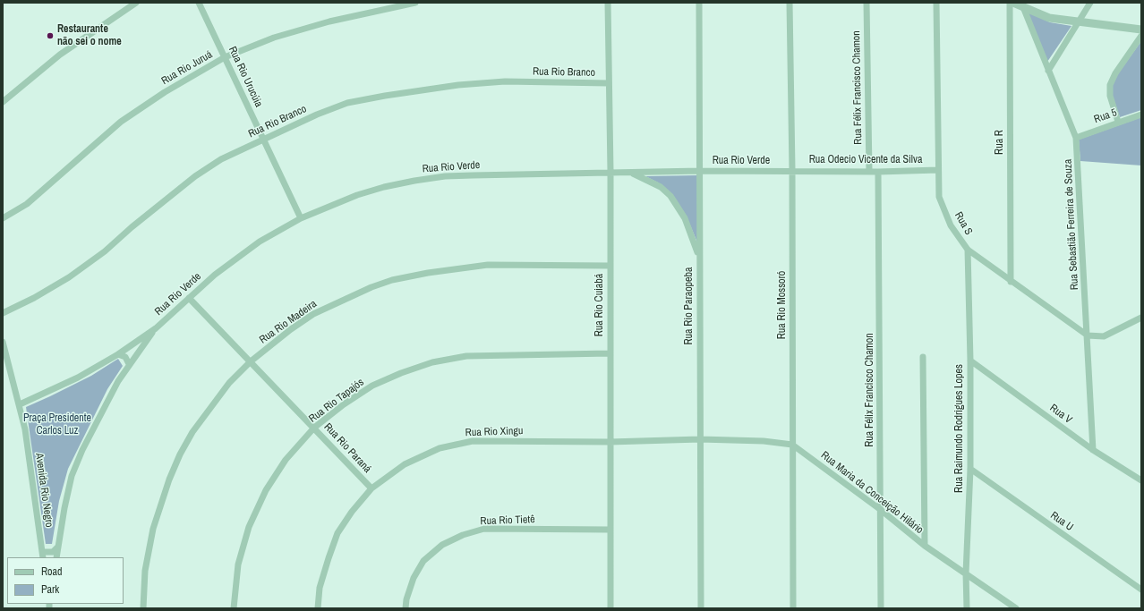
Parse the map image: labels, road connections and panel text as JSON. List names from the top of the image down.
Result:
{
  "streets": {
    "street": [
      "Rua Rio Juruá",
      "Rua Rio Branco",
      "Rua Rio Urucúia",
      "Rua Félix Francisco Chamon",
      "Rua 5",
      "Rua R",
      "Rua Odecio Vicente da Silva",
      "Rua Rio Verde",
      "Rua S",
      "Rua Sebastião Ferreira de Souza",
      "Rua Rio Cuiabá",
      "Rua Rio Mossoró",
      "Rua Rio Paraopeba",
      "Rua Rio Madeira",
      "Rua Rio Tapajós",
      "Rua V",
      "Rua Raimundo Rodrigues Lopes",
      "Rua Rio Xingu",
      "Rua Rio Paraná",
      "Avenida Rio Negro",
      "Rua Maria da Conceição Hilário",
      "Rua Rio Tietê",
      "Rua U"
    ]
  },
  "crossings": [
    ["Rua Rio Juruá", "Rua Rio Urucúia"],
    ["Rua Rio Branco", "Rua Rio Urucúia"],
    ["Rua Rio Branco", "Rua Rio Cuiabá"],
    ["Rua Rio Urucúia", "Rua Rio Verde"],
    ["Rua Félix Francisco Chamon", "Rua Odecio Vicente da Silva"],
    ["Rua Félix Francisco Chamon", "Rua Maria da Conceição Hilário"],
    ["Rua 5", "Rua Sebastião Ferreira de Souza"],
    ["Rua R", "Rua S"],
    ["Rua Odecio Vicente da Silva", "Rua Rio Verde"],
    ["Rua Odecio Vicente da Silva", "Rua S"],
    ["Rua Odecio Vicente da Silva", "Rua Rio Mossoró"],
    ["Rua Rio Verde", "Rua Rio Cuiabá"],
    ["Rua Rio Verde", "Rua Rio Mossoró"],
    ["Rua Rio Verde", "Rua Rio Paraopeba"],
    ["Rua Rio Verde", "Rua Rio Paraná"],
    ["Rua S", "Rua Sebastião Ferreira de Souza"],
    ["Rua S", "Rua Raimundo Rodrigues Lopes"],
    ["Rua Sebastião Ferreira de Souza", "Rua V"],
    ["Rua Rio Cuiabá", "Rua Rio Madeira"],
    ["Rua Rio Cuiabá", "Rua Rio Tapajós"],
    ["Rua Rio Cuiabá", "Rua Rio Xingu"],
    ["Rua Rio Cuiabá", "Rua Rio Tietê"],
    ["Rua Rio Mossoró", "Rua Maria da Conceição Hilário"],
    ["Rua Rio Paraopeba", "Rua Rio Xingu"],
    ["Rua Rio Paraopeba", "Rua Maria da Conceição Hilário"],
    ["Rua Rio Madeira", "Rua Rio Paraná"],
    ["Rua Rio Tapajós", "Rua Rio Paraná"],
    ["Rua V", "Rua Raimundo Rodrigues Lopes"],
    ["Rua Raimundo Rodrigues Lopes", "Rua Maria da Conceição Hilário"],
    ["Rua Raimundo Rodrigues Lopes", "Rua U"],
    ["Rua Rio Xingu", "Rua Rio Paraná"],
    ["Rua Rio Xingu", "Rua Maria da Conceição Hilário"]
  ],
  "parks": ["Praça Presidente Carlos Luz"],
  "places": ["Restaurante não sei o nome"],
  "legend": ["Road", "Park"]
}
